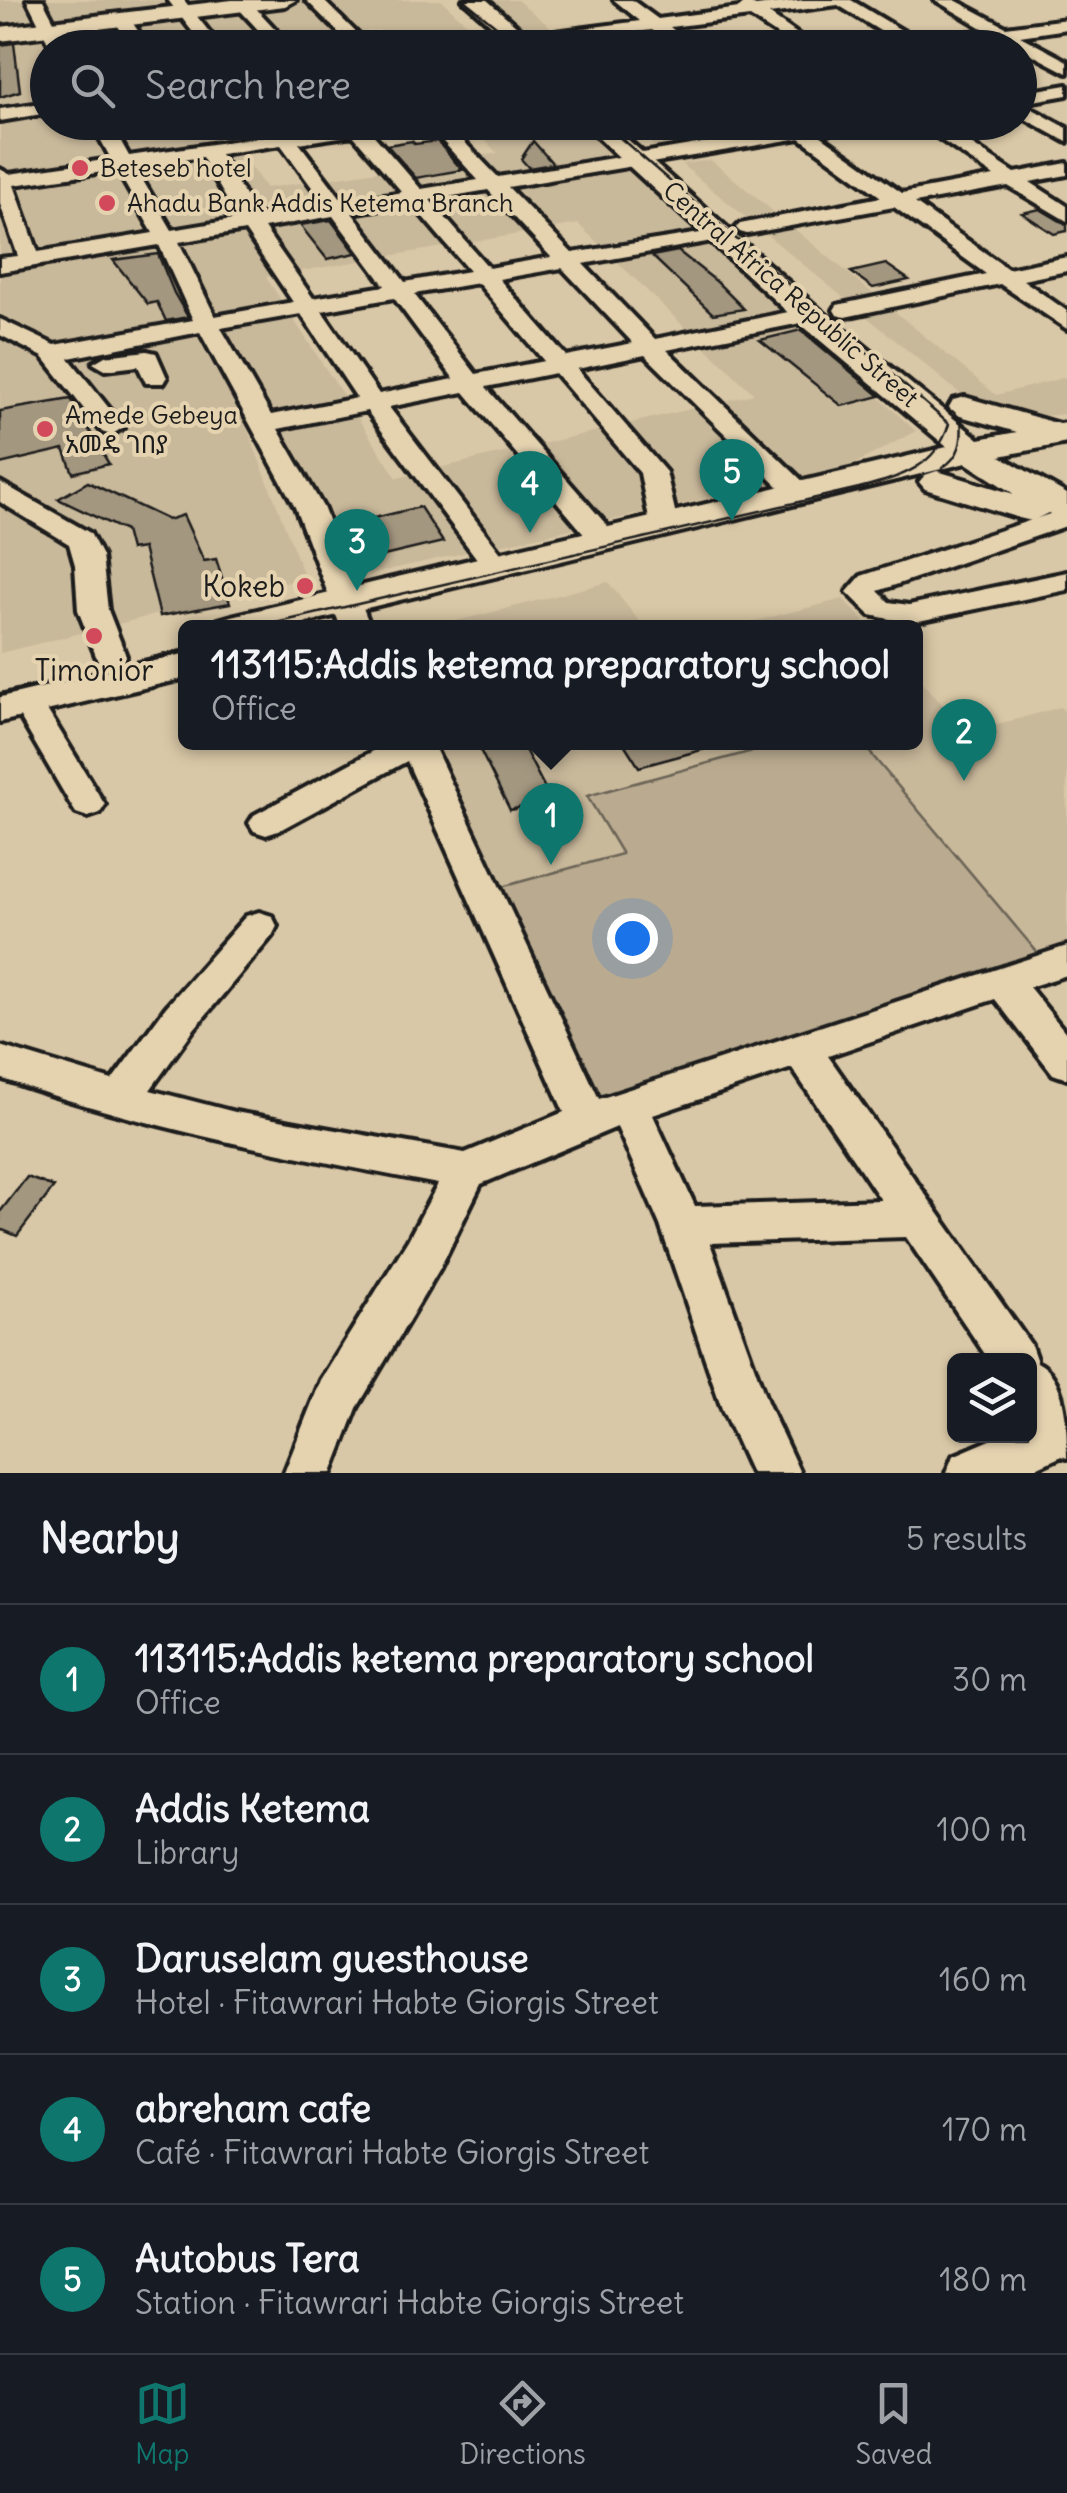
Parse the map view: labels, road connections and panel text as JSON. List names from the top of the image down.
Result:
{
  "streets": {
    "main road": ["Central Africa Republic Street"]
  },
  "places": [
    "Beteseb hotel",
    "Ahadu Bank Addis Ketema Branch",
    "Amede Gebeya አመዴ ገበያ",
    "Kokeb",
    "Timonior"
  ],
  "page": {
    "search": "Search here",
    "pins": [
      "5",
      "4",
      "3",
      "2",
      "1"
    ],
    "popup": ["113115:Addis ketema preparatory school", "Office"],
    "heading": ["Nearby", "5 results"],
    "list": [
      {
        "mark": "1",
        "name": "113115:Addis ketema preparatory school",
        "note": "Office",
        "value": "30 m"
      },
      {
        "mark": "2",
        "name": "Addis Ketema",
        "note": "Library",
        "value": "100 m"
      },
      {
        "mark": "3",
        "name": "Daruselam guesthouse",
        "note": "Hotel · Fitawrari Habte Giorgis Street",
        "value": "160 m"
      },
      {
        "mark": "4",
        "name": "abreham cafe",
        "note": "Café · Fitawrari Habte Giorgis Street",
        "value": "170 m"
      },
      {
        "mark": "5",
        "name": "Autobus Tera",
        "note": "Station · Fitawrari Habte Giorgis Street",
        "value": "180 m"
      }
    ],
    "nav": ["Map", "Directions", "Saved"]
  }
}
